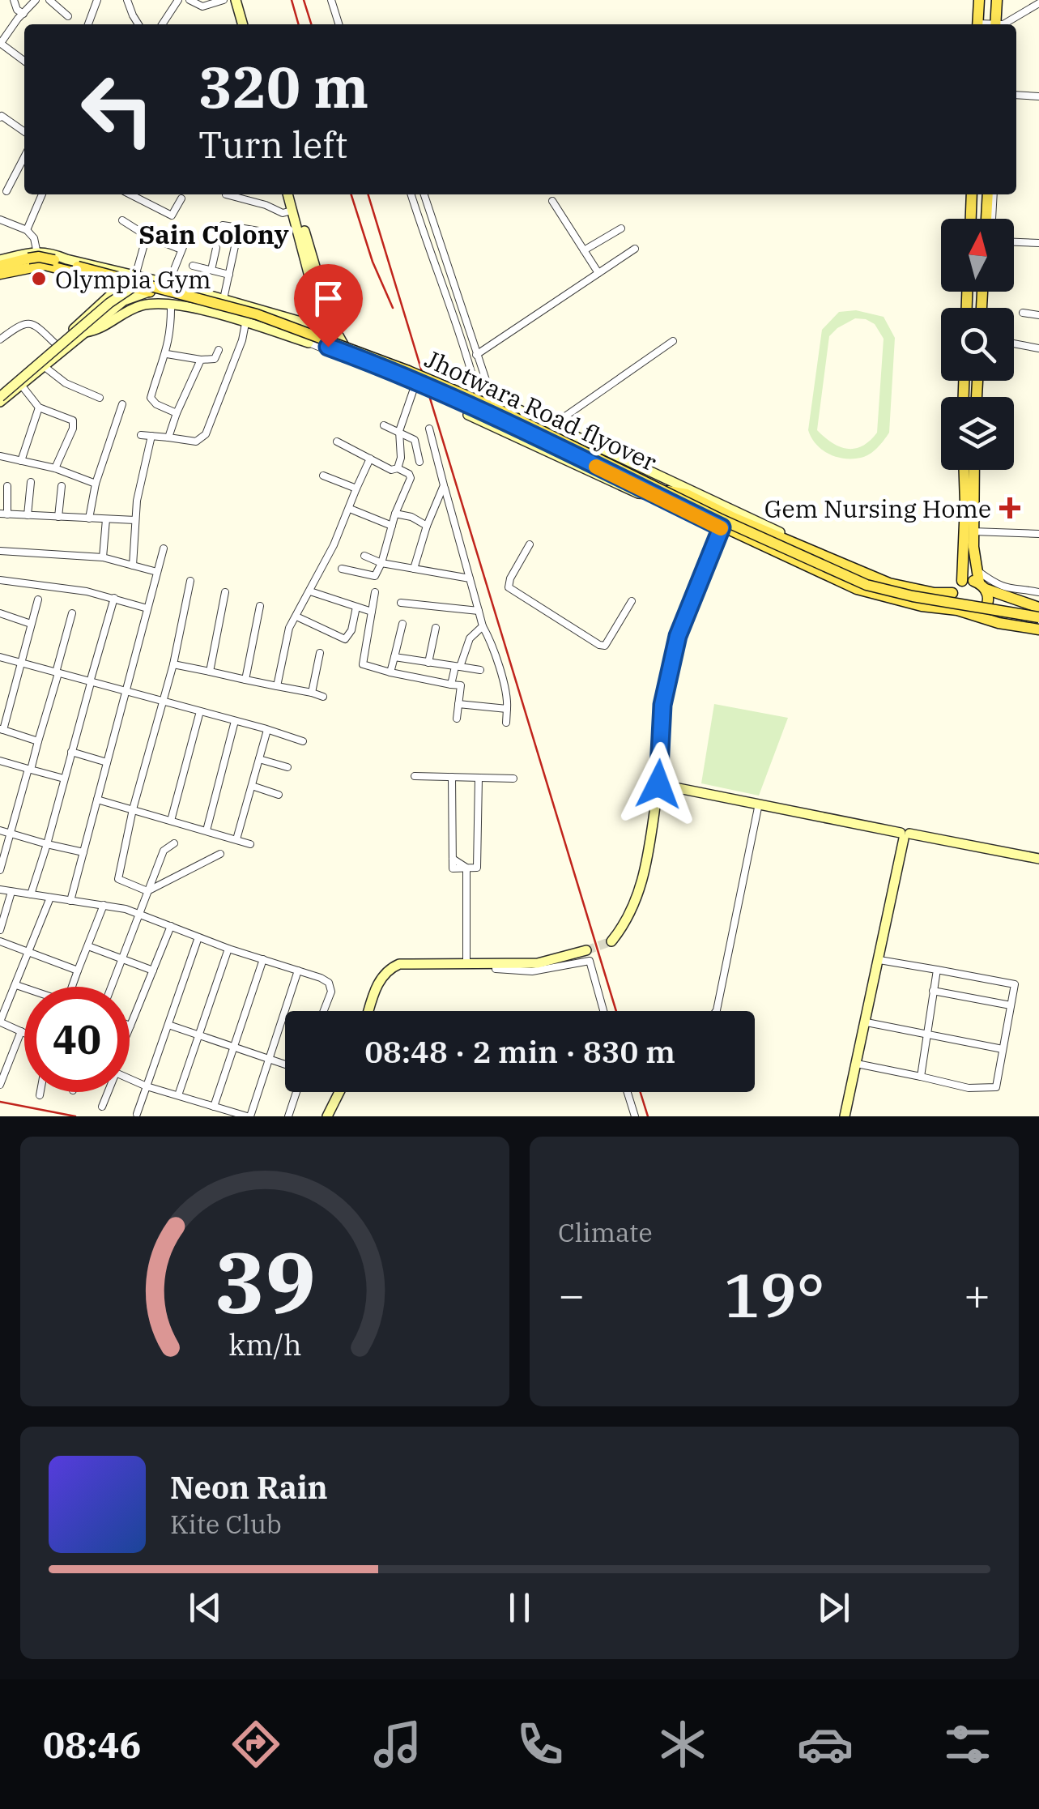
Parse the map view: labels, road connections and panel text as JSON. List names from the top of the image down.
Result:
{
  "streets": {
    "main road": ["Jhotwara Road flyover"]
  },
  "districts": ["Sain Colony"],
  "places": {
    "other": ["Olympia Gym"],
    "health": ["Gem Nursing Home"]
  },
  "north": "top",
  "page": {
    "turn": ["320 m", "Turn left"],
    "limit": "40",
    "trip": "08:48 · 2 min · 830 m",
    "tile": "Climate",
    "heat": ["−", "19°", "+"],
    "song": ["Neon Rain", "Kite Club"],
    "tabs": "08:46",
    "gauge": ["39", "km/h"]
  }
}
